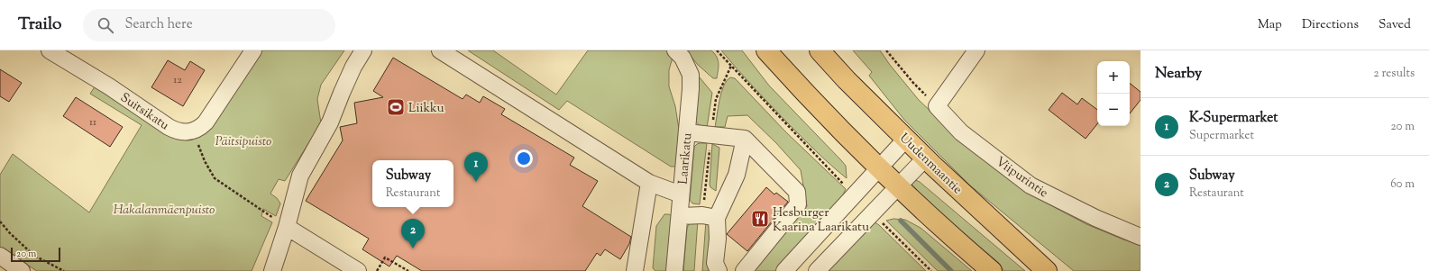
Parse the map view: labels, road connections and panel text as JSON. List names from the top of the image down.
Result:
{
  "streets": {
    "main road": ["Uudenmaantie"],
    "street": ["Suitsikatu", "Laarikatu", "Viipurintie"]
  },
  "parks": ["Päitsipuisto", "Hakalanmäenpuisto"],
  "places": {
    "sports": ["Liikku"],
    "restaurant": ["Hesburger Kaarina Laarikatu"]
  },
  "house_numbers": ["12", "11"],
  "scale_bar": "20 m",
  "page": {
    "header": "Trailo",
    "search": "Search here",
    "nav": ["Map", "Directions", "Saved"],
    "heading": ["Nearby", "2 results"],
    "map_buttons": ["+", "−"],
    "list": [
      {
        "mark": "1",
        "name": "K-Supermarket",
        "note": "Supermarket",
        "value": "20 m"
      },
      {
        "mark": "2",
        "name": "Subway",
        "note": "Restaurant",
        "value": "60 m"
      }
    ],
    "pins": ["1", "2"],
    "popup": ["Subway", "Restaurant"],
    "scale": "20 m"
  }
}
